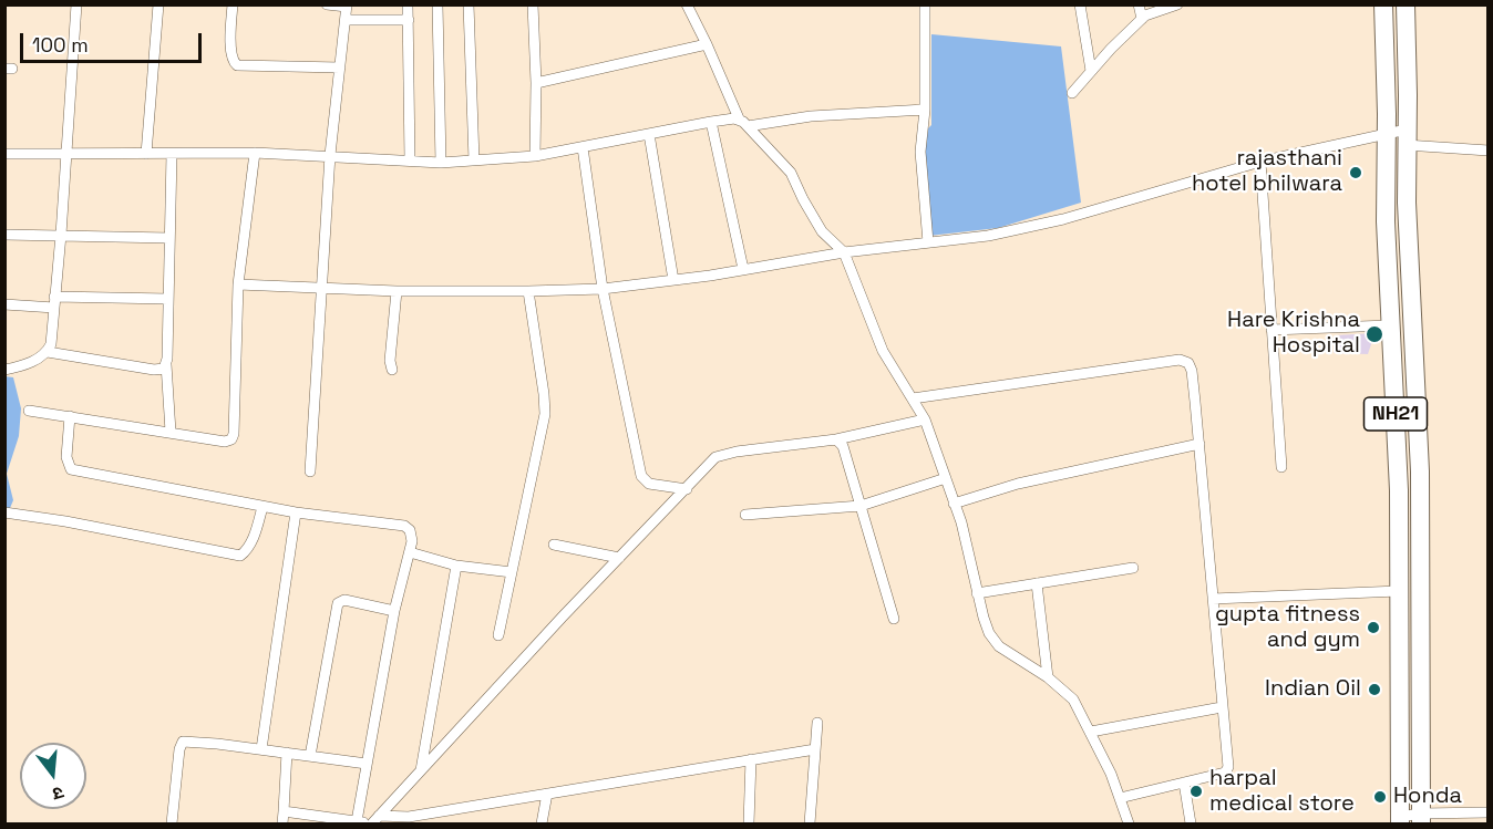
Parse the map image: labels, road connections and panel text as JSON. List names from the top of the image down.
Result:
{
  "streets": {
    "highway": ["NH21"]
  },
  "places": [
    "rajasthani hotel bhilwara",
    "Hare Krishna Hospital",
    "gupta fitness and gym",
    "Indian Oil",
    "harpal medical store",
    "Honda"
  ],
  "scale_bar": "100 m",
  "north": "bottom"
}
